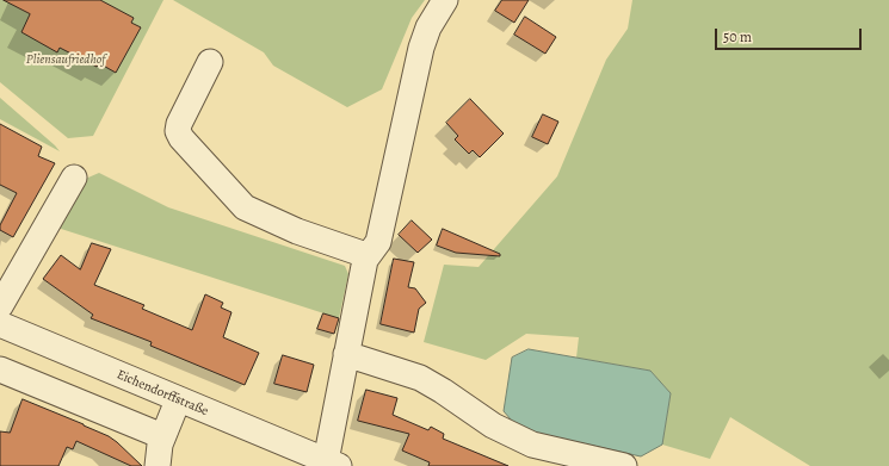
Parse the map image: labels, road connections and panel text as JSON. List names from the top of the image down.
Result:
{
  "streets": {
    "street": ["Eichendorffstraße"]
  },
  "parks": ["Pliensaufriedhof"],
  "scale_bar": "50 m"
}
